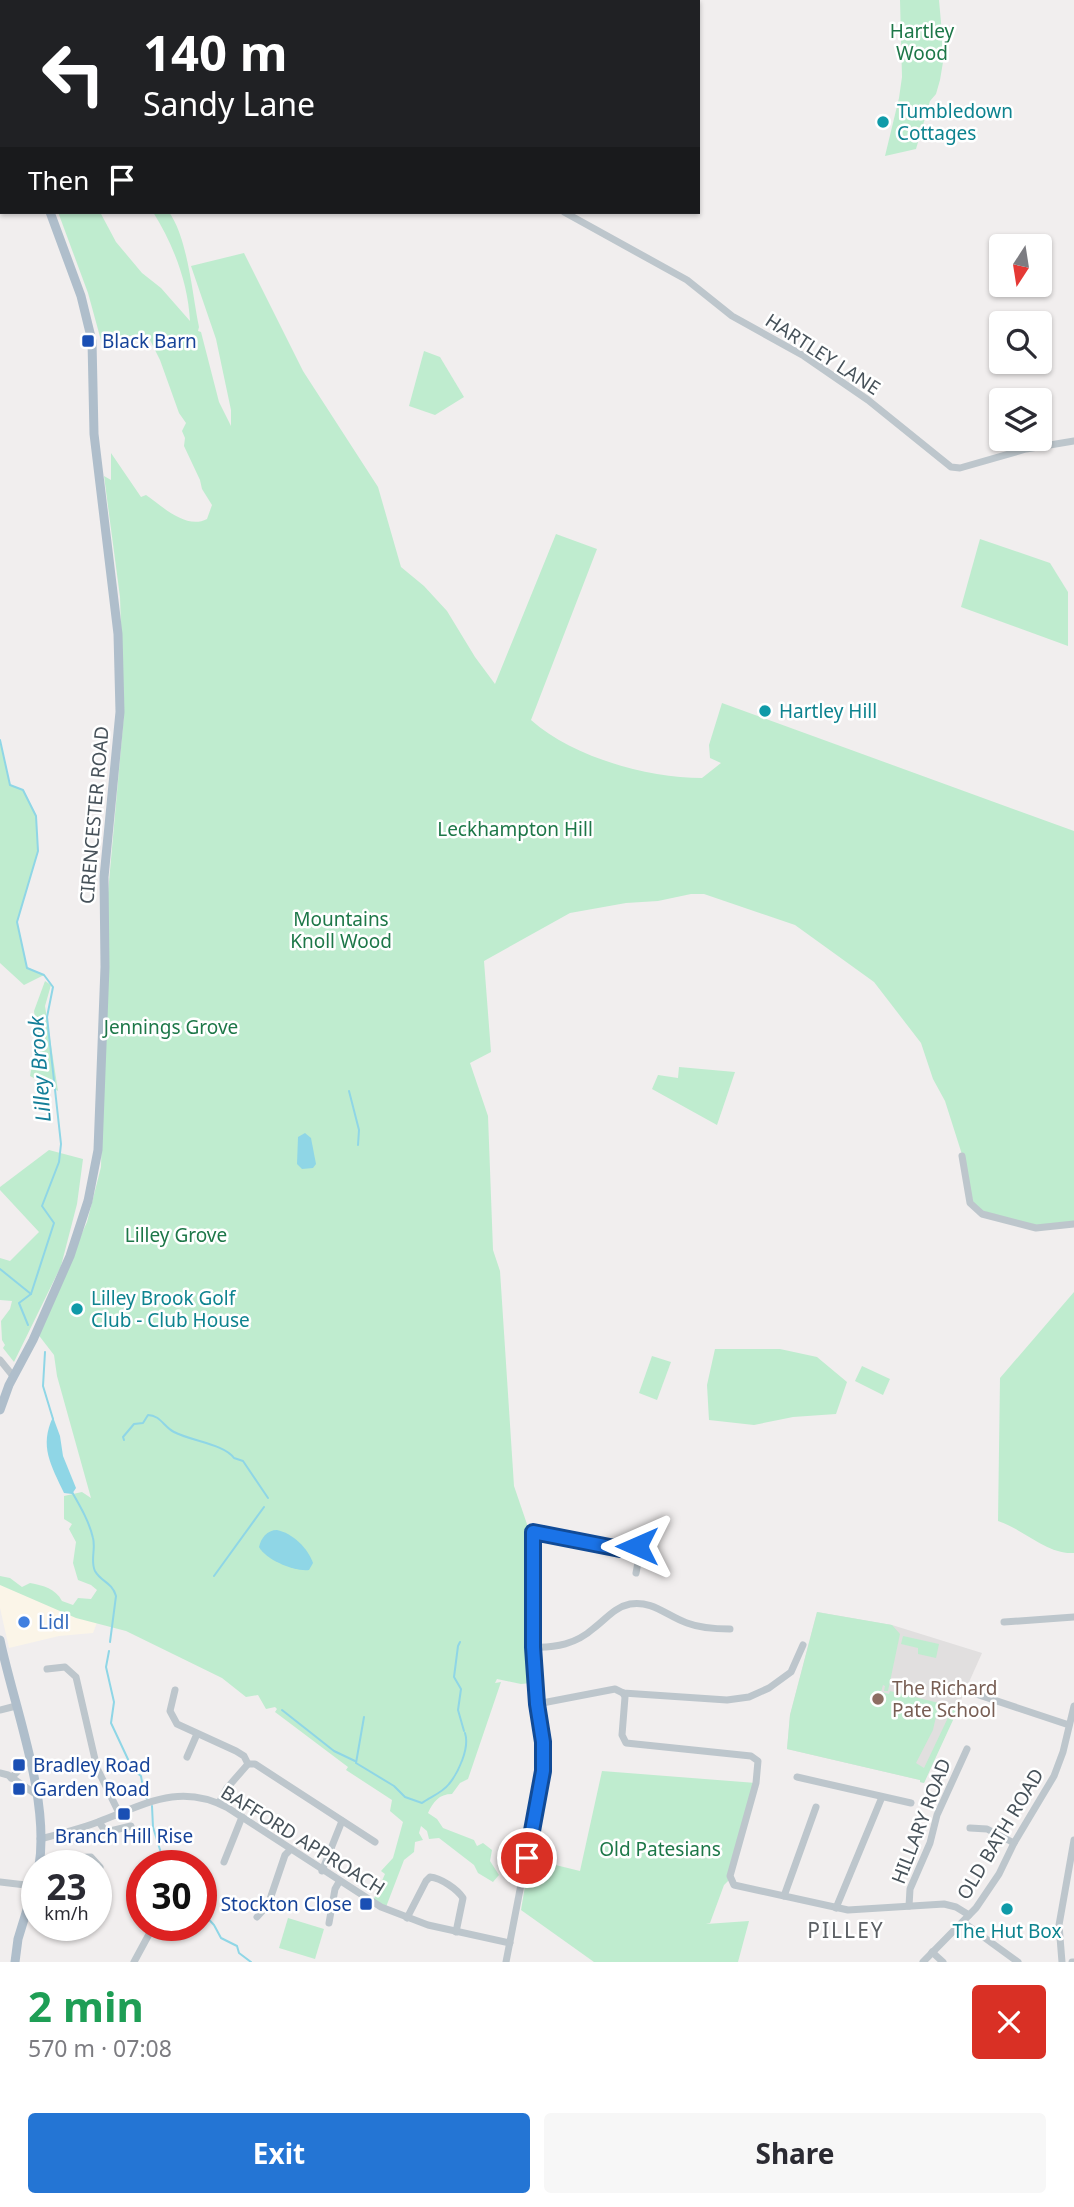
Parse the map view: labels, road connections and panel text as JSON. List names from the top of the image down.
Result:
{
  "streets": {
    "main road": ["CIRENCESTER ROAD"],
    "street": [
      "HARTLEY LANE",
      "HILLARY ROAD",
      "OLD BATH ROAD",
      "BAFFORD APPROACH"
    ]
  },
  "districts": ["PILLEY"],
  "water": ["Lilley Brook"],
  "parks": [
    "Hartley Wood",
    "Leckhampton Hill",
    "Mountains Knoll Wood",
    "Jennings Grove",
    "Lilley Grove",
    "Old Patesians"
  ],
  "places": {
    "other": [
      "Tumbledown Cottages",
      "Hartley Hill",
      "Lilley Brook Golf Club - Club House",
      "Lidl",
      "The Richard Pate School",
      "The Hut Box"
    ],
    "transit": [
      "Black Barn",
      "Bradley Road",
      "Garden Road",
      "Branch Hill Rise",
      "Stockton Close"
    ]
  },
  "north": "bottom",
  "page": {
    "turn": ["140 m", "Sandy Lane"],
    "then": "Then",
    "speed": "23 km/h",
    "limit": "30",
    "heading": ["2 min", "570 m · 07:08"],
    "buttons": ["Exit", "Share"]
  }
}
